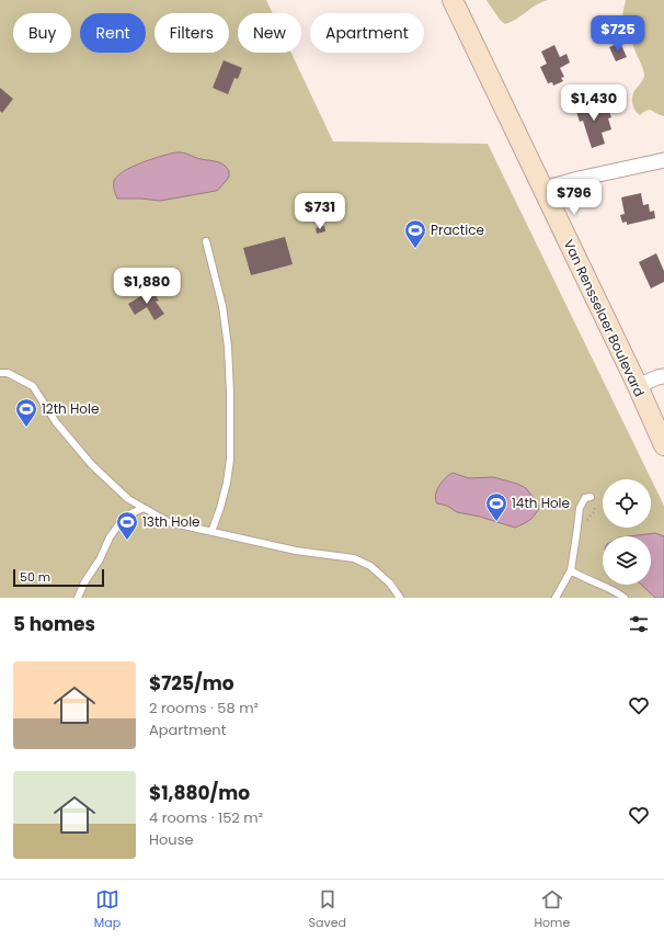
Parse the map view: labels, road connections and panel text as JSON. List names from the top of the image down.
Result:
{
  "streets": {
    "main road": ["Van Rensselaer Boulevard"]
  },
  "places": {
    "sports": [
      "Practice",
      "12th Hole",
      "14th Hole",
      "13th Hole"
    ]
  },
  "scale_bar": "50 m",
  "page": {
    "chip": [
      "Buy",
      "Rent",
      "Filters",
      "New",
      "Apartment"
    ],
    "price": [
      "$725",
      "$1,430",
      "$796",
      "$731",
      "$1,880"
    ],
    "scale": "50 m",
    "heading": "5 homes",
    "list": [
      {
        "name": "$725/mo",
        "note": "2 rooms · 58 m² · Apartment"
      },
      {
        "name": "$1,880/mo",
        "note": "4 rooms · 152 m² · House"
      }
    ],
    "tabs": ["Map", "Saved", "Home"]
  }
}
